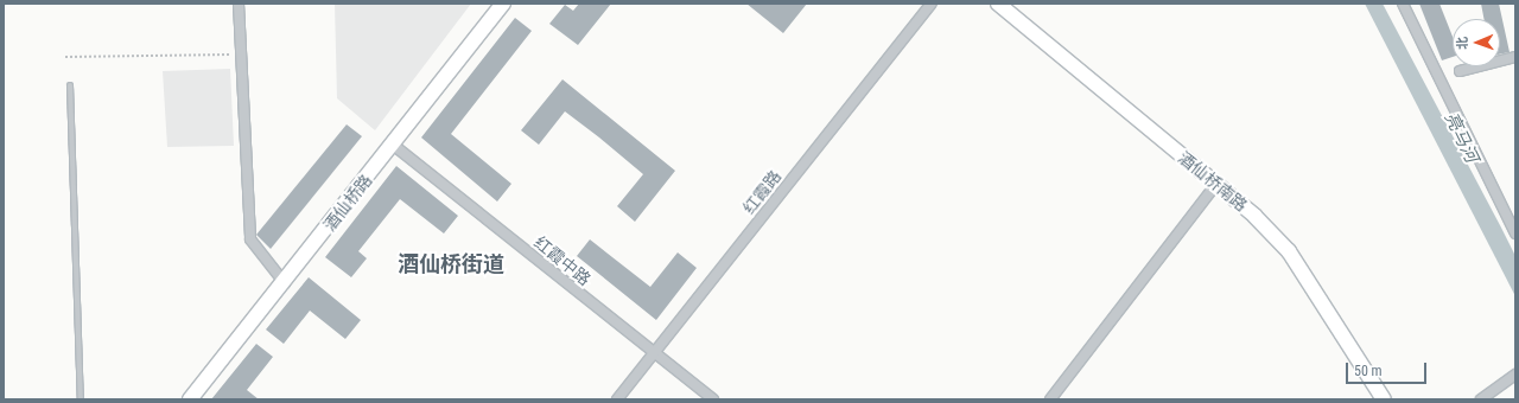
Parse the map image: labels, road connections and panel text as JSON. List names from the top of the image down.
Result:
{
  "streets": {
    "street": [
      "酒仙桥南路",
      "红霞路",
      "酒仙桥路",
      "红霞中路"
    ]
  },
  "crossings": [
    ["红霞路", "红霞中路"],
    ["酒仙桥路", "红霞中路"]
  ],
  "districts": ["酒仙桥街道"],
  "water": ["亮马河"],
  "scale_bar": "50 m",
  "north": "left"
}
